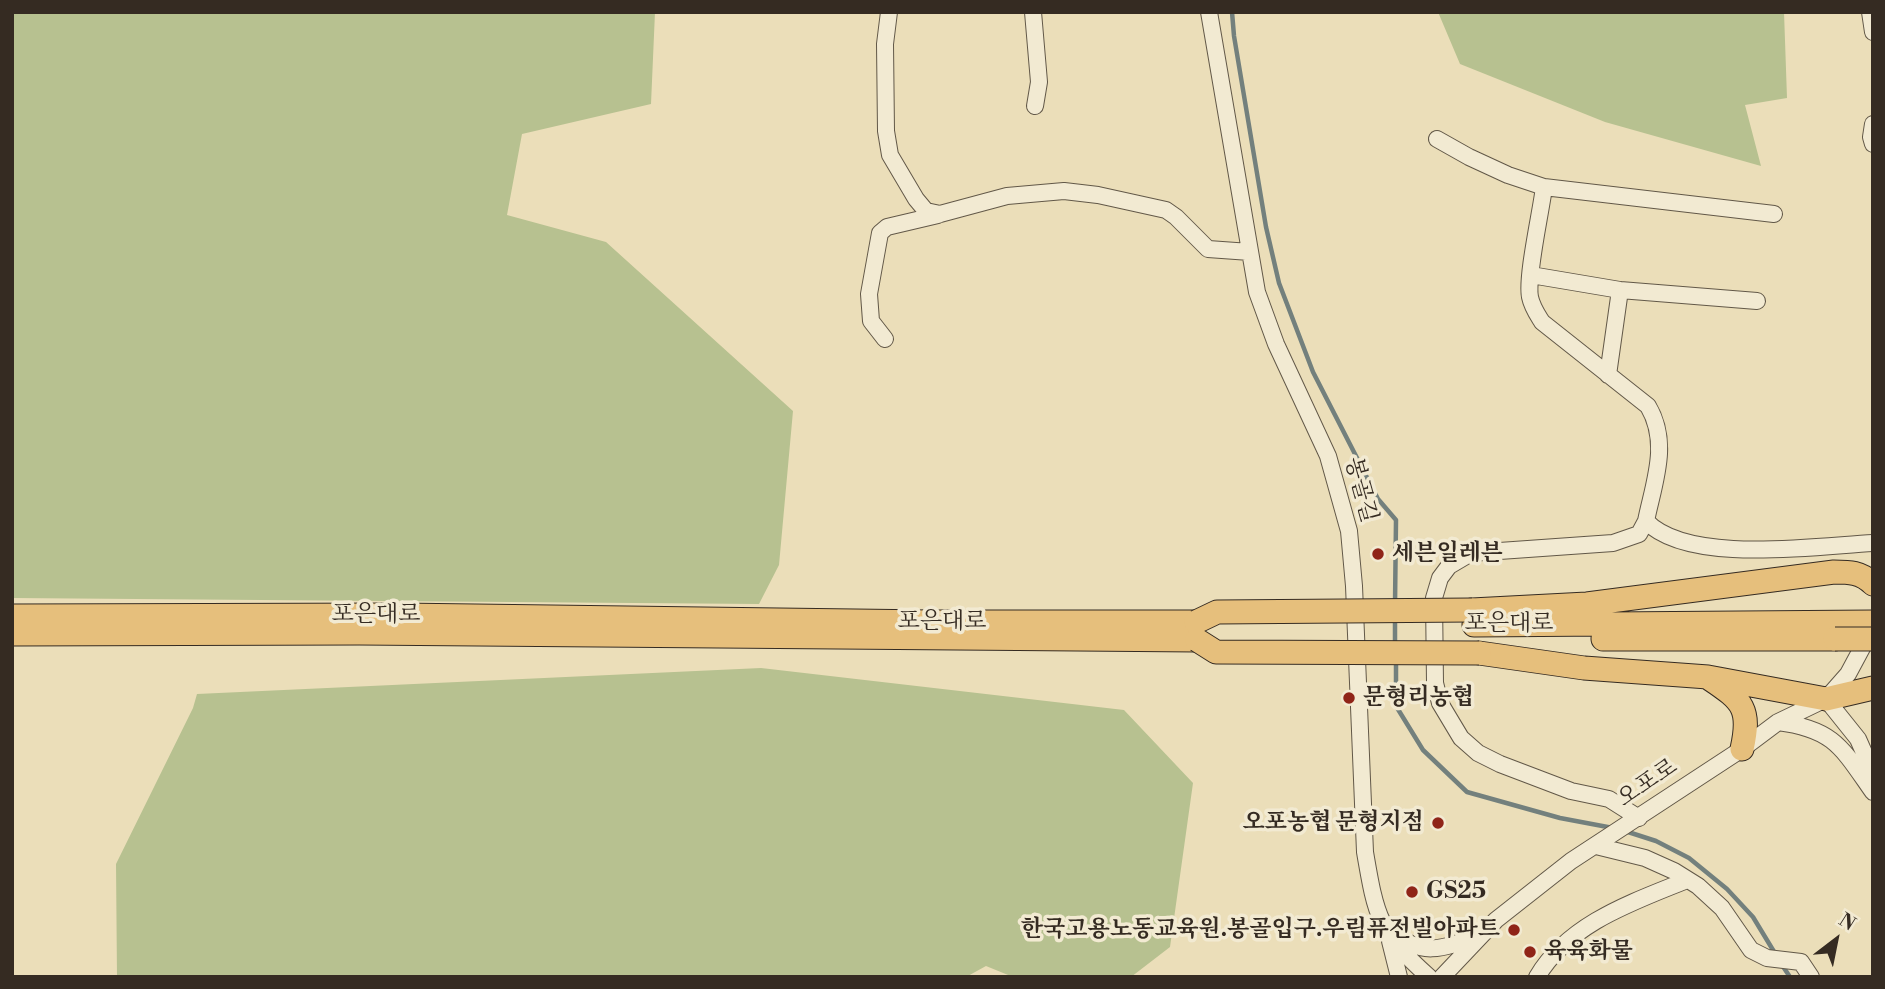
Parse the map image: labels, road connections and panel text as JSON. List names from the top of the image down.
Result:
{
  "streets": {
    "highway": ["포은대로"],
    "street": ["봉골길", "오포로"]
  },
  "places": [
    "세븐일레븐",
    "문형리농협",
    "오포농협 문형지점",
    "GS25",
    "한국고용노동교육원.봉골입구.우림퓨전빌아파트",
    "육육화물"
  ],
  "north": "top right"
}
